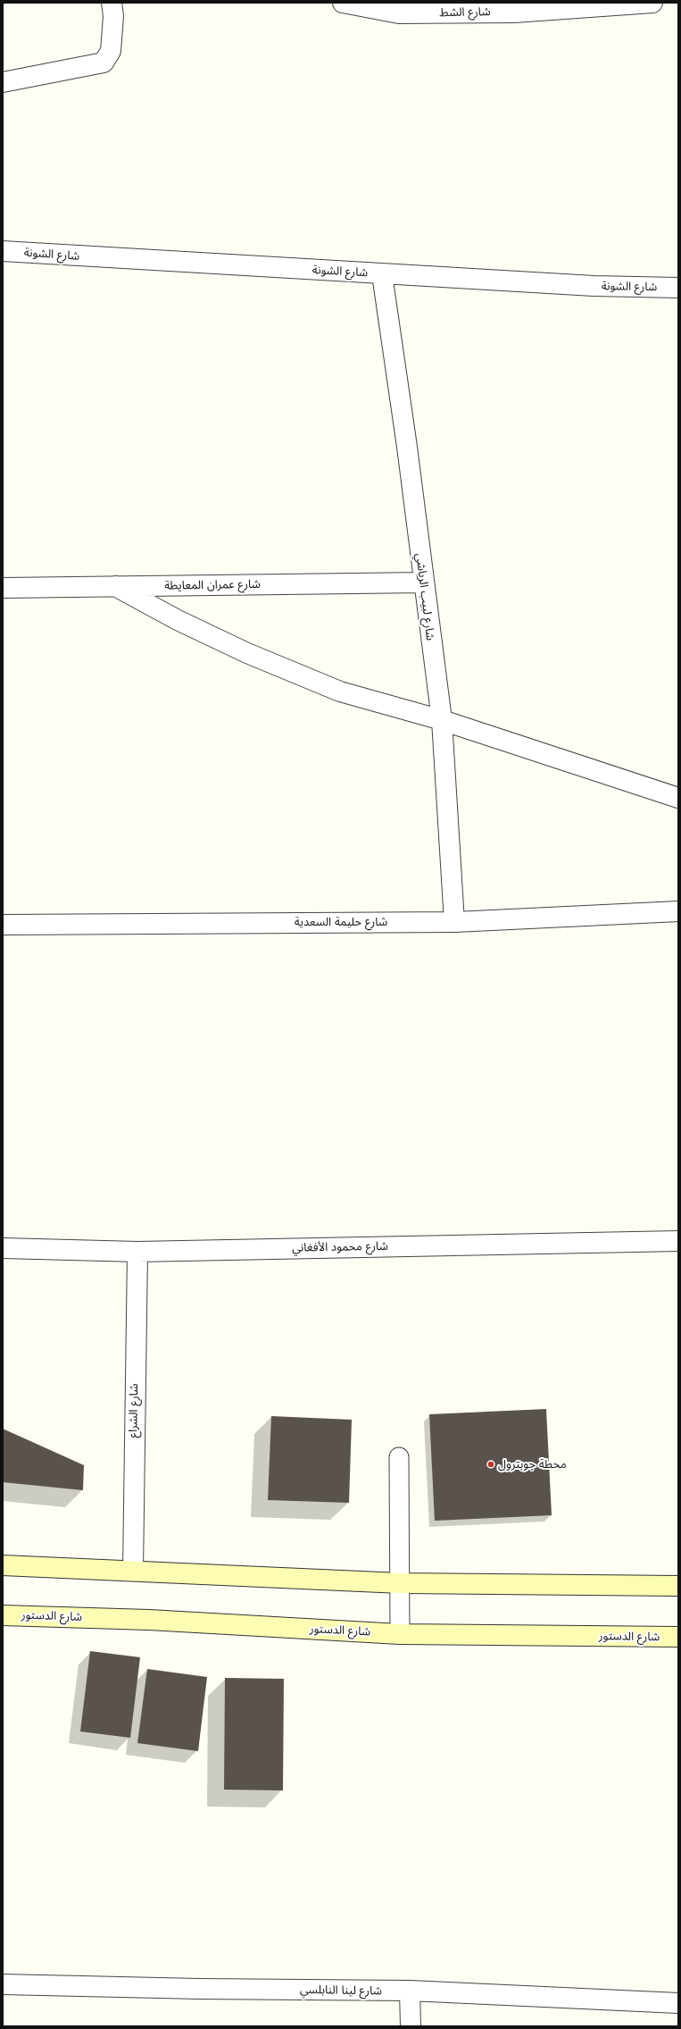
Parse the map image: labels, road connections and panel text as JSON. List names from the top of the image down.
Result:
{
  "streets": {
    "main road": ["شارع الدستور"],
    "street": [
      "شارع الشط",
      "شارع الشونة",
      "شارع عمران المعايطة",
      "شارع لبيب الرياشي",
      "شارع حليمة السعدية",
      "شارع محمود الأفغاني",
      "شارع الشراع",
      "شارع لينا النابلسي"
    ]
  },
  "crossings": [
    ["شارع الشونة", "شارع لبيب الرياشي"],
    ["شارع عمران المعايطة", "شارع لبيب الرياشي"],
    ["شارع لبيب الرياشي", "شارع حليمة السعدية"],
    ["شارع محمود الأفغاني", "شارع الشراع"]
  ],
  "places": ["محطة جوبترول"]
}
